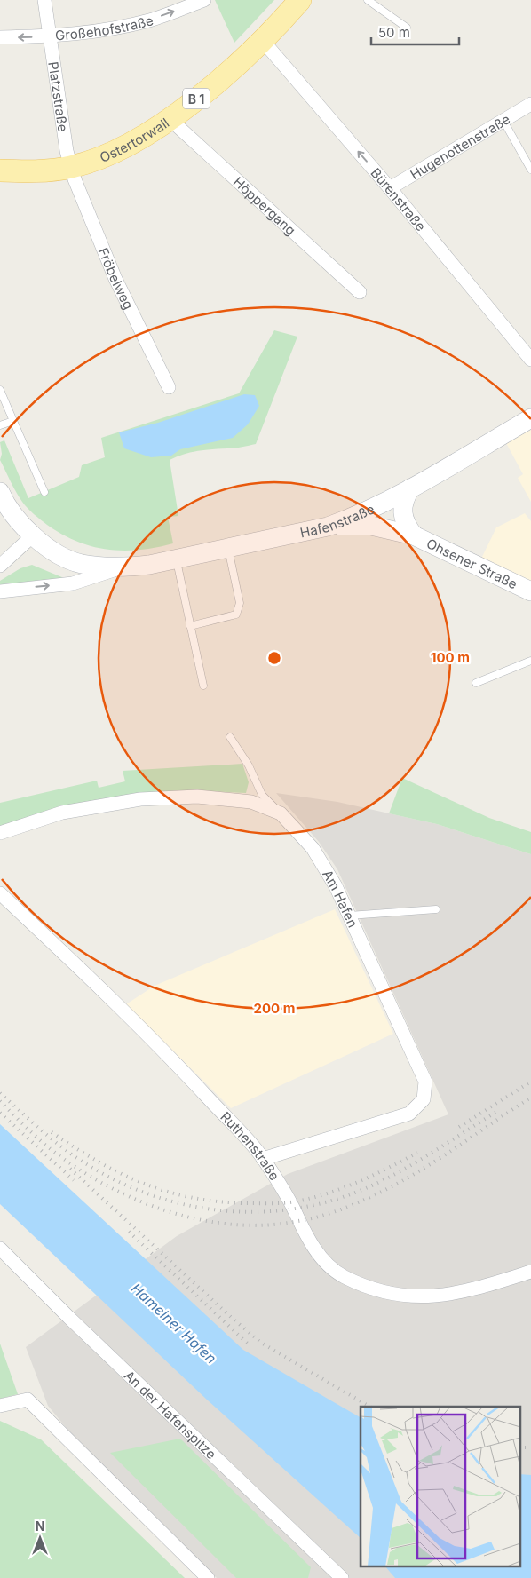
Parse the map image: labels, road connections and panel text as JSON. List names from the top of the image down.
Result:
{
  "streets": {
    "main road": [
      "B 1",
      "Ostertorwall",
      "Hafenstraße",
      "Ohsener Straße"
    ],
    "street": [
      "Großehofstraße",
      "Platzstraße",
      "Hugenottenstraße",
      "Bürenstraße",
      "Höppergang",
      "Fröbelweg",
      "Am Hafen",
      "Ruthenstraße",
      "An der Hafenspitze"
    ]
  },
  "crossings": [
    ["Großehofstraße", "Platzstraße"],
    ["Platzstraße", "Ostertorwall"],
    ["Platzstraße", "Fröbelweg"],
    ["Ostertorwall", "Bürenstraße"],
    ["Ostertorwall", "Höppergang"],
    ["Ostertorwall", "Fröbelweg"],
    ["Hugenottenstraße", "Bürenstraße"],
    ["Hafenstraße", "Ohsener Straße"],
    ["Am Hafen", "Ruthenstraße"]
  ],
  "one_way": ["Bürenstraße"],
  "water": ["Hamelner Hafen"],
  "scale_bar": "50 m",
  "north": "top",
  "rings": ["100 m", "200 m"]
}
